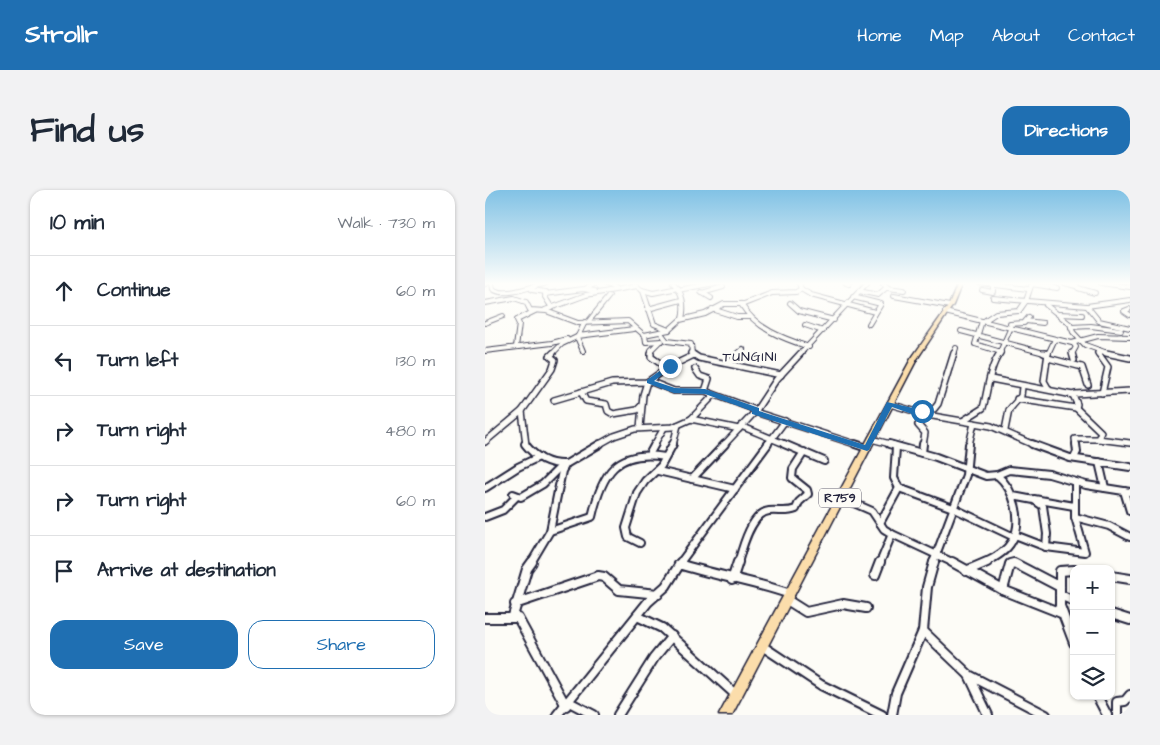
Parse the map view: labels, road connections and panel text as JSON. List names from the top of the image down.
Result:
{
  "streets": {
    "main road": ["R759"]
  },
  "districts": ["TUNGINI"],
  "page": {
    "header": "Strollr",
    "nav": [
      "Home",
      "Map",
      "About",
      "Contact"
    ],
    "title": "Find us",
    "buttons": [
      "Directions",
      ["Save", "Share"]
    ],
    "heading": ["10 min", "Walk · 730 m"],
    "list": [
      ["Continue", "60 m"],
      ["Turn left", "130 m"],
      ["Turn right", "480 m"],
      ["Turn right", "60 m"],
      "Arrive at destination"
    ],
    "map_buttons": ["+", "−"]
  }
}
